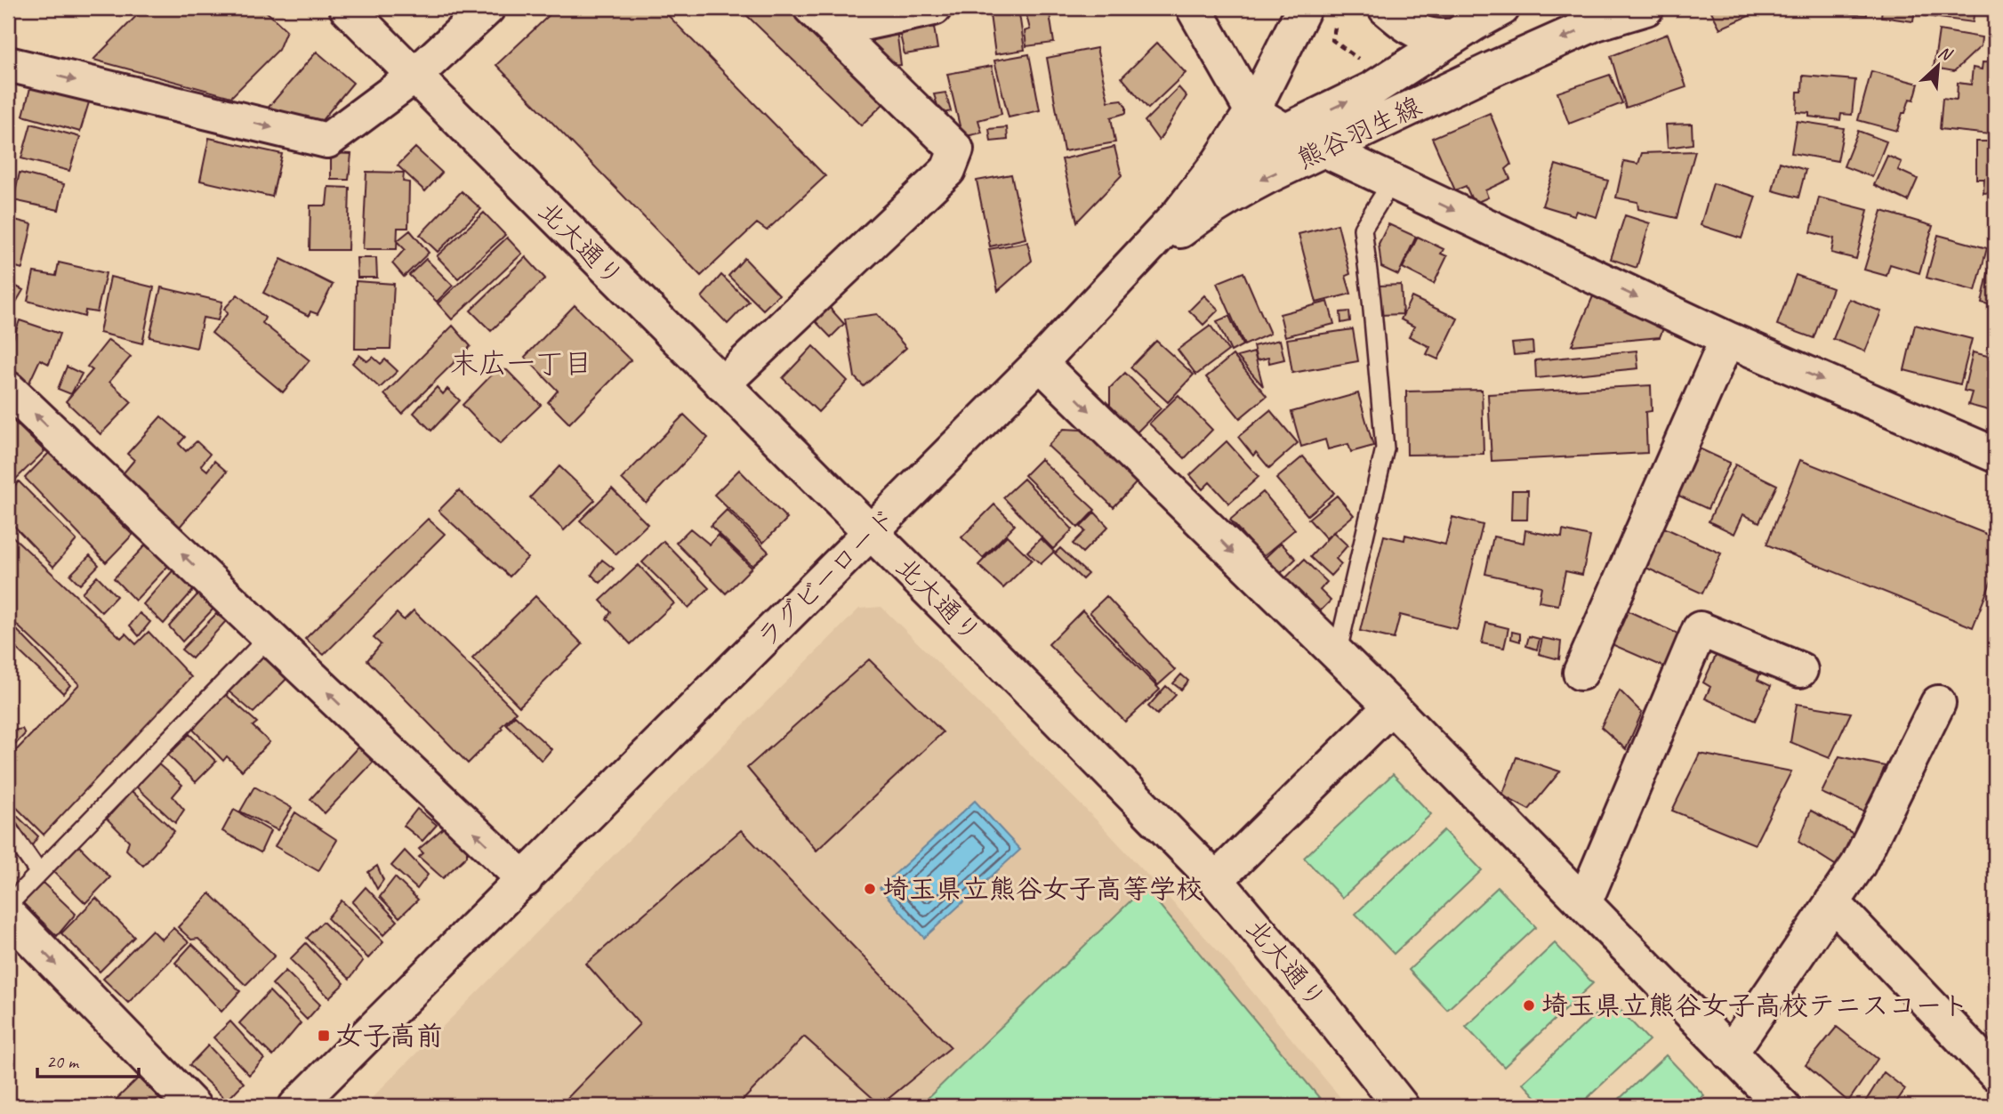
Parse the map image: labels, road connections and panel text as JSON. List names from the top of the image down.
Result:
{
  "streets": {
    "street": ["熊谷羽生線", "北大通り", "ラグビーロード"]
  },
  "crossings": [
    ["熊谷羽生線", "ラグビーロード"],
    ["北大通り", "ラグビーロード"]
  ],
  "districts": ["末広一丁目"],
  "places": {
    "other": ["埼玉県立熊谷女子高等学校", "埼玉県立熊谷女子高校テニスコート"],
    "transit": ["女子高前"]
  },
  "scale_bar": "20 m",
  "north": "top right"
}
